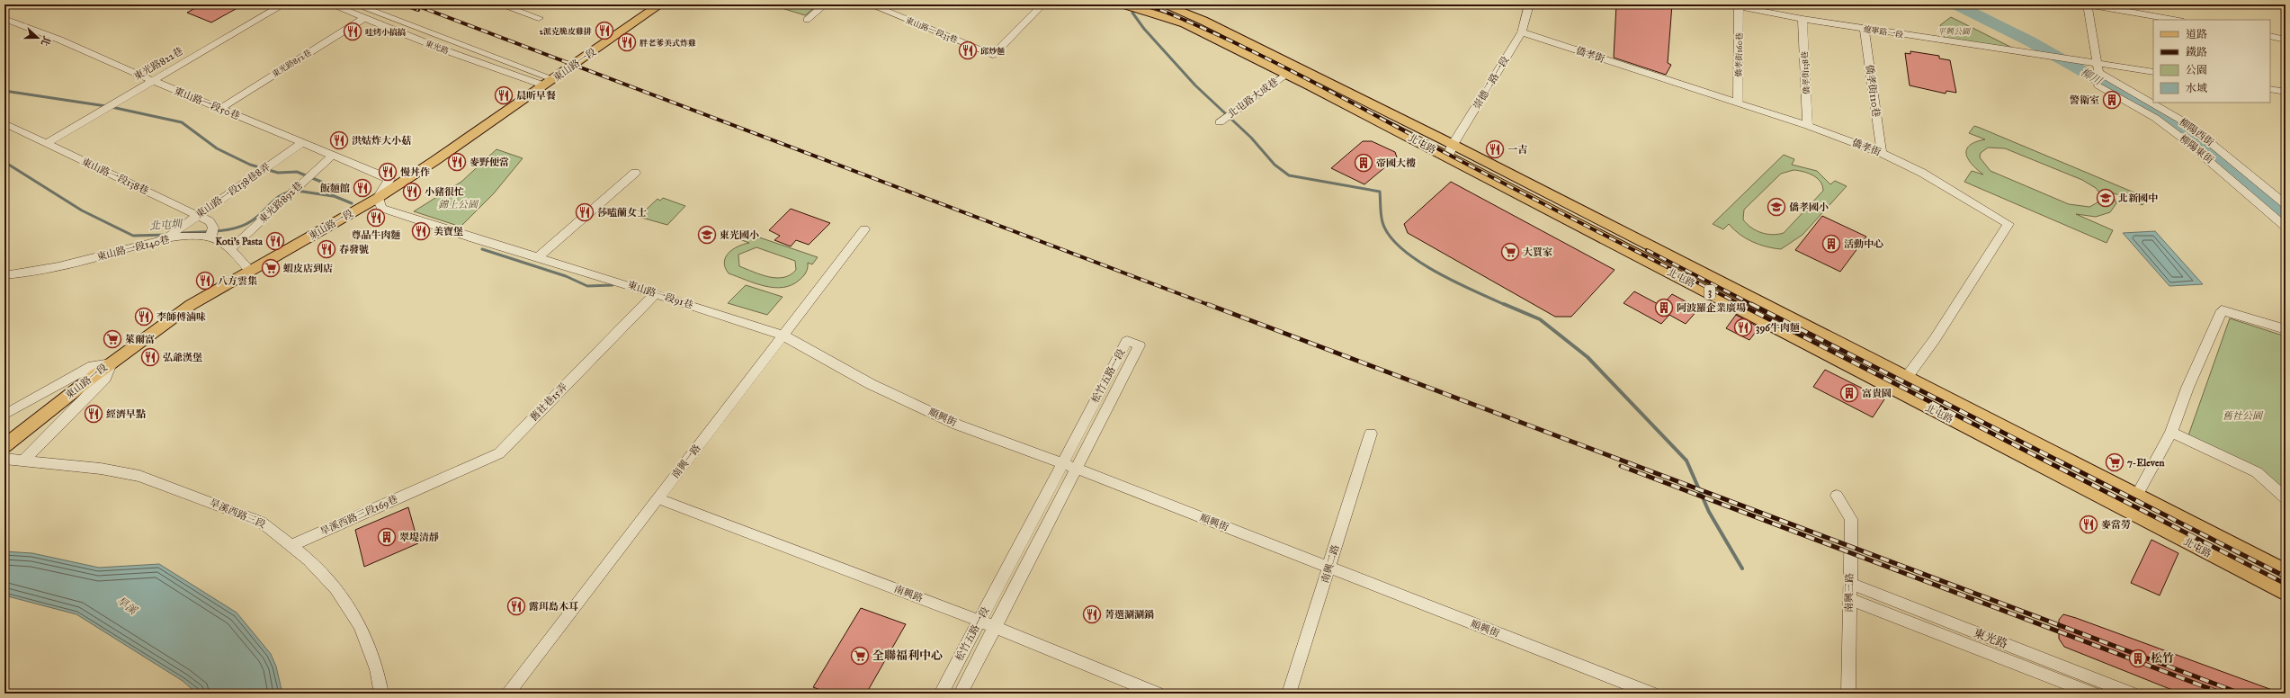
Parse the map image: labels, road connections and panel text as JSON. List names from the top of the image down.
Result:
{
  "streets": {
    "main road": ["東山路一段", "北屯路", "3"],
    "street": [
      "東山路一段33巷",
      "遼寧路一段",
      "東光路",
      "僑孝街",
      "僑孝街160巷",
      "東光路852巷",
      "東光路822巷",
      "僑孝街138巷",
      "崇德二路一段",
      "僑孝街110巷",
      "北屯路大成巷",
      "東山路一段50巷",
      "柳陽西街",
      "柳陽東街",
      "東山路一段138巷",
      "東山路一段138巷8弄",
      "東光路892巷",
      "東山路一段140巷",
      "東山路一段91巷",
      "松竹五路一段",
      "舊社巷15弄",
      "順興街",
      "南興一路",
      "旱溪西路三段",
      "旱溪西路三段169巷",
      "南興二路",
      "南興三路",
      "南興路"
    ]
  },
  "crossings": [
    ["遼寧路一段", "僑孝街160巷"],
    ["遼寧路一段", "僑孝街138巷"],
    ["遼寧路一段", "僑孝街110巷"],
    ["遼寧路一段", "柳陽西街"],
    ["東光路", "東光路852巷"],
    ["東光路", "東山路一段"],
    ["東光路", "南興三路"],
    ["僑孝街", "僑孝街160巷"],
    ["僑孝街", "僑孝街138巷"],
    ["僑孝街", "崇德二路一段"],
    ["僑孝街", "僑孝街110巷"],
    ["僑孝街", "北屯路"],
    ["東光路852巷", "東山路一段50巷"],
    ["東光路822巷", "東山路一段50巷"],
    ["東光路822巷", "東山路一段138巷"],
    ["東山路一段", "東山路一段50巷"],
    ["東山路一段", "東山路一段91巷"],
    ["崇德二路一段", "北屯路"],
    ["北屯路大成巷", "北屯路"],
    ["東山路一段50巷", "東山路一段138巷8弄"],
    ["東山路一段50巷", "東光路892巷"],
    ["東山路一段50巷", "東山路一段91巷"],
    ["東山路一段138巷", "東山路一段138巷8弄"],
    ["東山路一段138巷", "東山路一段140巷"],
    ["東山路一段138巷8弄", "東山路一段140巷"],
    ["東山路一段91巷", "舊社巷15弄"],
    ["東山路一段91巷", "順興街"],
    ["東山路一段91巷", "南興一路"],
    ["松竹五路一段", "順興街"],
    ["松竹五路一段", "南興路"],
    ["舊社巷15弄", "旱溪西路三段169巷"],
    ["順興街", "南興一路"],
    ["順興街", "南興二路"],
    ["南興一路", "南興路"],
    ["旱溪西路三段", "旱溪西路三段169巷"]
  ],
  "water": ["柳川", "北屯圳", "旱溪"],
  "parks": ["平興公園", "錦上公園", "舊社公園"],
  "places": {
    "restaurant": [
      "2派克脆皮雞排",
      "哇烤小搞搞",
      "胖老爹美式炸雞",
      "邱炒麵",
      "晨昕早餐",
      "洪姑炸大小菇",
      "一吉",
      "麥野便當",
      "慢丼作",
      "飯麵館",
      "小豬很忙",
      "莎嗑蘭女士",
      "尊品牛肉麵",
      "美寶堡",
      "Koti's Pasta",
      "春發號",
      "八方雲集",
      "李師傅滷味",
      "396牛肉麵",
      "弘爺漢堡",
      "經濟早點",
      "麥當勞",
      "露珥島木耳",
      "菁選涮涮鍋"
    ],
    "building": [
      "警衛室",
      "帝國大樓",
      "活動中心",
      "阿波羅企業廣場",
      "富貴園",
      "翠堤清靜",
      "松竹"
    ],
    "school or university": ["北新國中", "僑孝國小", "東光國小"],
    "supermarket": [
      "大買家",
      "蝦皮店到店",
      "萊爾富",
      "7-Eleven",
      "全聯福利中心"
    ]
  },
  "legend": [
    "道路",
    "鐵路",
    "公園",
    "水域"
  ],
  "north": "right"
}
